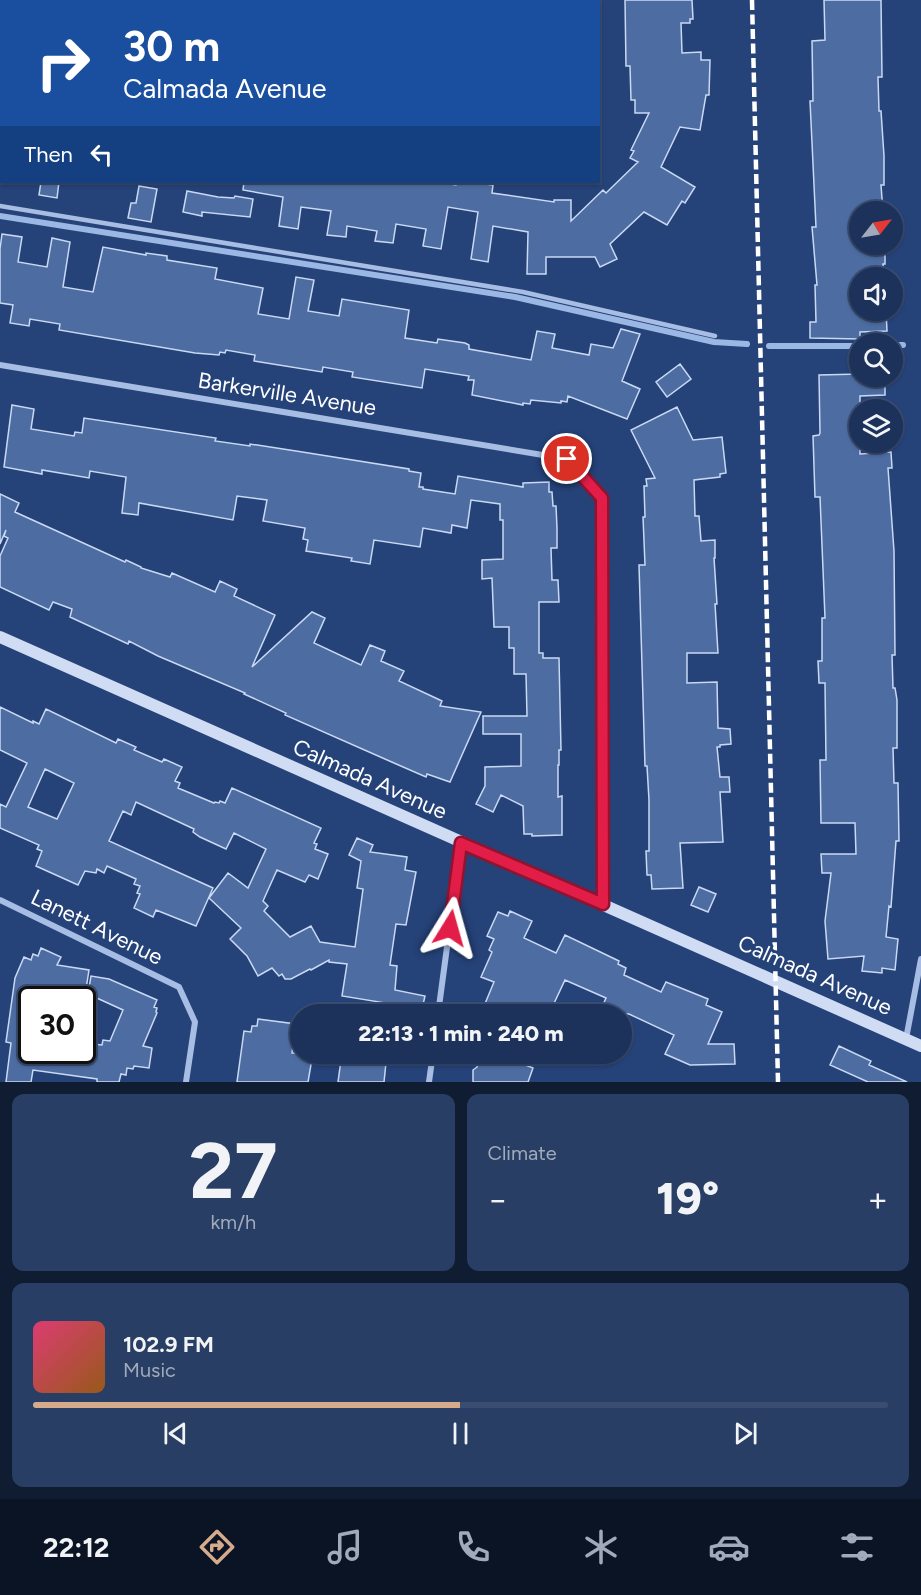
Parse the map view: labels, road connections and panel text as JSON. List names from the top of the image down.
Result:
{
  "streets": {
    "street": ["Barkerville Avenue", "Calmada Avenue", "Lanett Avenue"]
  },
  "crossings": [
    ["Barkerville Avenue", "Calmada Avenue"]
  ],
  "north": "top right",
  "page": {
    "turn": ["30 m", "Calmada Avenue"],
    "then": "Then",
    "limit": "30",
    "trip": "22:13 · 1 min · 240 m",
    "tile": [
      ["27", "km/h"],
      "Climate"
    ],
    "heat": ["−", "19°", "+"],
    "song": ["102.9 FM", "Music"],
    "tabs": "22:12"
  }
}
